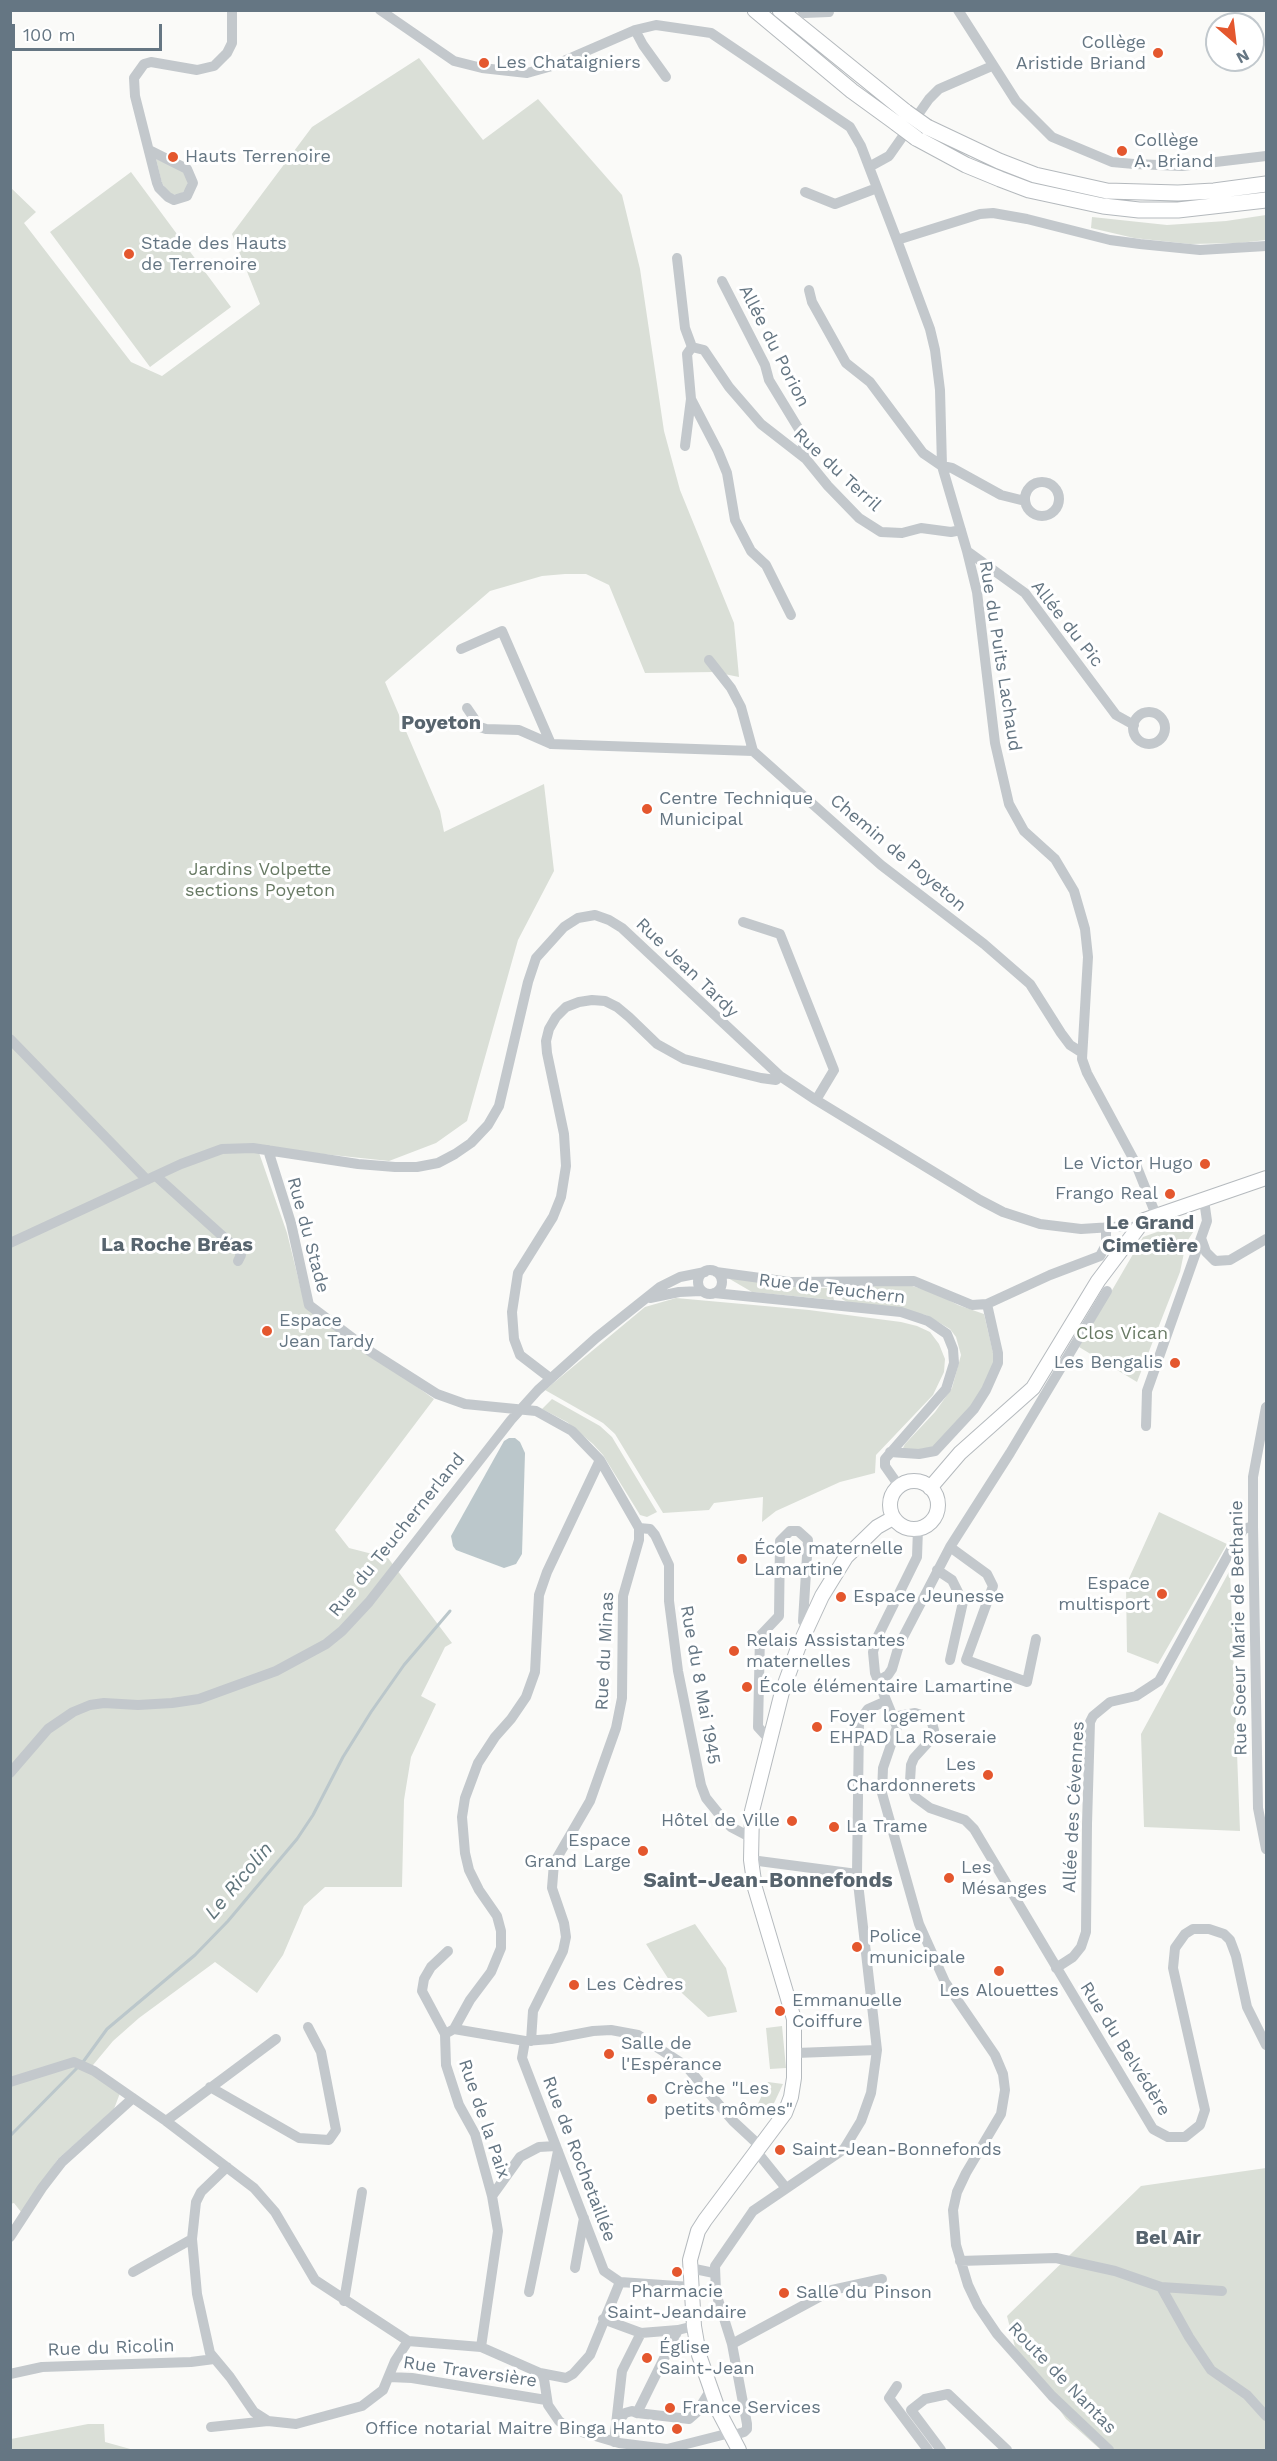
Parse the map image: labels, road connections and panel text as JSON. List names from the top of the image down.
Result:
{
  "streets": {
    "street": [
      "Allée du Porion",
      "Rue du Terril",
      "Allée du Pic",
      "Rue du Puits Lachaud",
      "Chemin de Poyeton",
      "Rue Jean Tardy",
      "Rue du Stade",
      "Rue de Teuchern",
      "Rue du Teuchernerland",
      "Rue Soeur Marie de Bethanie",
      "Rue du Minas",
      "Rue du 8 Mai 1945",
      "Allée des Cévennes",
      "Rue du Belvédère",
      "Rue de la Paix",
      "Rue de Rochetaillée",
      "Rue du Ricolin",
      "Rue Traversière",
      "Route de Nantas"
    ]
  },
  "crossings": [
    ["Allée du Porion", "Rue du Terril"],
    ["Rue du Terril", "Rue du Puits Lachaud"],
    ["Allée du Pic", "Rue du Puits Lachaud"],
    ["Rue du Puits Lachaud", "Chemin de Poyeton"],
    ["Rue Jean Tardy", "Rue du Stade"],
    ["Rue du Stade", "Rue du Teuchernerland"],
    ["Rue du Stade", "Rue du 8 Mai 1945"],
    ["Rue du Teuchernerland", "Rue du 8 Mai 1945"],
    ["Rue Soeur Marie de Bethanie", "Allée des Cévennes"],
    ["Rue du Minas", "Rue du 8 Mai 1945"],
    ["Rue du Minas", "Rue de Rochetaillée"],
    ["Allée des Cévennes", "Rue du Belvédère"],
    ["Rue du Belvédère", "Route de Nantas"]
  ],
  "districts": [
    "Poyeton",
    "Le Grand Cimetière",
    "La Roche Bréas",
    "Saint-Jean-Bonnefonds",
    "Bel Air"
  ],
  "water": ["Le Ricolin"],
  "parks": ["Jardins Volpette sections Poyeton", "Clos Vican"],
  "places": [
    "Collège Aristide Briand",
    "Les Chataigniers",
    "Collège A. Briand",
    "Hauts Terrenoire",
    "Stade des Hauts de Terrenoire",
    "Centre Technique Municipal",
    "Le Victor Hugo",
    "Frango Real",
    "Espace Jean Tardy",
    "Les Bengalis",
    "École maternelle Lamartine",
    "Espace multisport",
    "Espace Jeunesse",
    "Relais Assistantes maternelles",
    "École élémentaire Lamartine",
    "Foyer logement EHPAD La Roseraie",
    "Les Chardonnerets",
    "Hôtel de Ville",
    "La Trame",
    "Espace Grand Large",
    "Les Mésanges",
    "Police municipale",
    "Les Alouettes",
    "Les Cèdres",
    "Emmanuelle Coiffure",
    "Salle de l'Espérance",
    "Crèche \"Les petits mômes\"",
    "Saint-Jean-Bonnefonds",
    "Pharmacie Saint-Jeandaire",
    "Salle du Pinson",
    "Église Saint-Jean",
    "France Services",
    "Office notarial Maitre Binga Hanto"
  ],
  "scale_bar": "100 m",
  "north": "bottom right"
}
